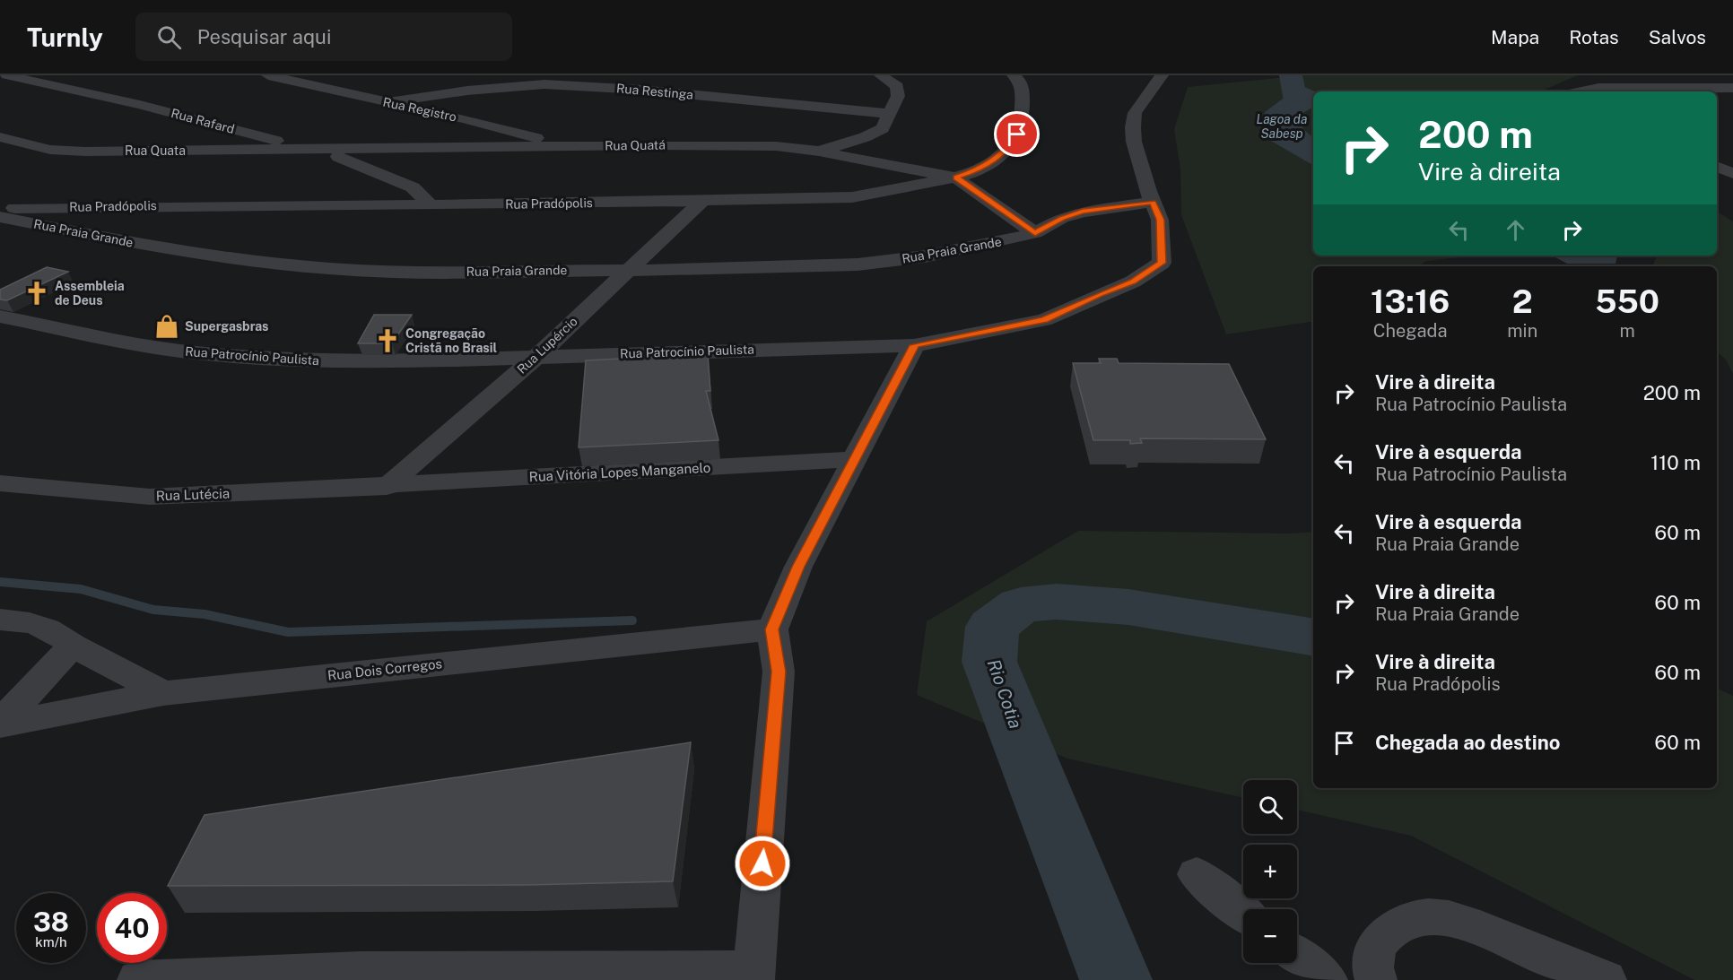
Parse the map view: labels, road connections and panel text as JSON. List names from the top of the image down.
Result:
{
  "streets": {
    "street": [
      "Rua Restinga",
      "Rua Registro",
      "Rua Rafard",
      "Rua Quatá",
      "Rua Quata",
      "Rua Pradópolis",
      "Rua Praia Grande",
      "Rua Lupércio",
      "Rua Patrocínio Paulista",
      "Rua Vitória Lopes Manganelo",
      "Rua Lutécia",
      "Rua Dois Corregos"
    ]
  },
  "crossings": [
    ["Rua Restinga", "Rua Registro"],
    ["Rua Registro", "Rua Quatá"],
    ["Rua Rafard", "Rua Quatá"],
    ["Rua Rafard", "Rua Quata"],
    ["Rua Rafard", "Rua Pradópolis"],
    ["Rua Quatá", "Rua Quata"],
    ["Rua Quatá", "Rua Pradópolis"],
    ["Rua Pradópolis", "Rua Lupércio"],
    ["Rua Praia Grande", "Rua Lupércio"],
    ["Rua Praia Grande", "Rua Patrocínio Paulista"],
    ["Rua Lupércio", "Rua Patrocínio Paulista"],
    ["Rua Lupércio", "Rua Vitória Lopes Manganelo"],
    ["Rua Lupércio", "Rua Lutécia"],
    ["Rua Vitória Lopes Manganelo", "Rua Lutécia"]
  ],
  "water": ["Lagoa da Sabesp", "Rio Cotia"],
  "places": {
    "church": ["Assembleia de Deus", "Congregação Cristã no Brasil"],
    "shop": ["Supergasbras"]
  },
  "page": {
    "header": "Turnly",
    "search": "Pesquisar aqui",
    "nav": ["Mapa", "Rotas", "Salvos"],
    "turn": ["200 m", "Vire à direita"],
    "eta": [
      "13:16",
      "Chegada",
      "2",
      "min",
      "550",
      "m"
    ],
    "list": [
      {
        "name": "Vire à direita",
        "note": "Rua Patrocínio Paulista",
        "value": "200 m"
      },
      {
        "name": "Vire à esquerda",
        "note": "Rua Patrocínio Paulista",
        "value": "110 m"
      },
      {
        "name": "Vire à esquerda",
        "note": "Rua Praia Grande",
        "value": "60 m"
      },
      {
        "name": "Vire à direita",
        "note": "Rua Praia Grande",
        "value": "60 m"
      },
      {
        "name": "Vire à direita",
        "note": "Rua Pradópolis",
        "value": "60 m"
      },
      {
        "name": "Chegada ao destino",
        "value": "60 m"
      }
    ],
    "map_buttons": ["+", "−"],
    "speed": "38 km/h",
    "limit": "40"
  }
}
